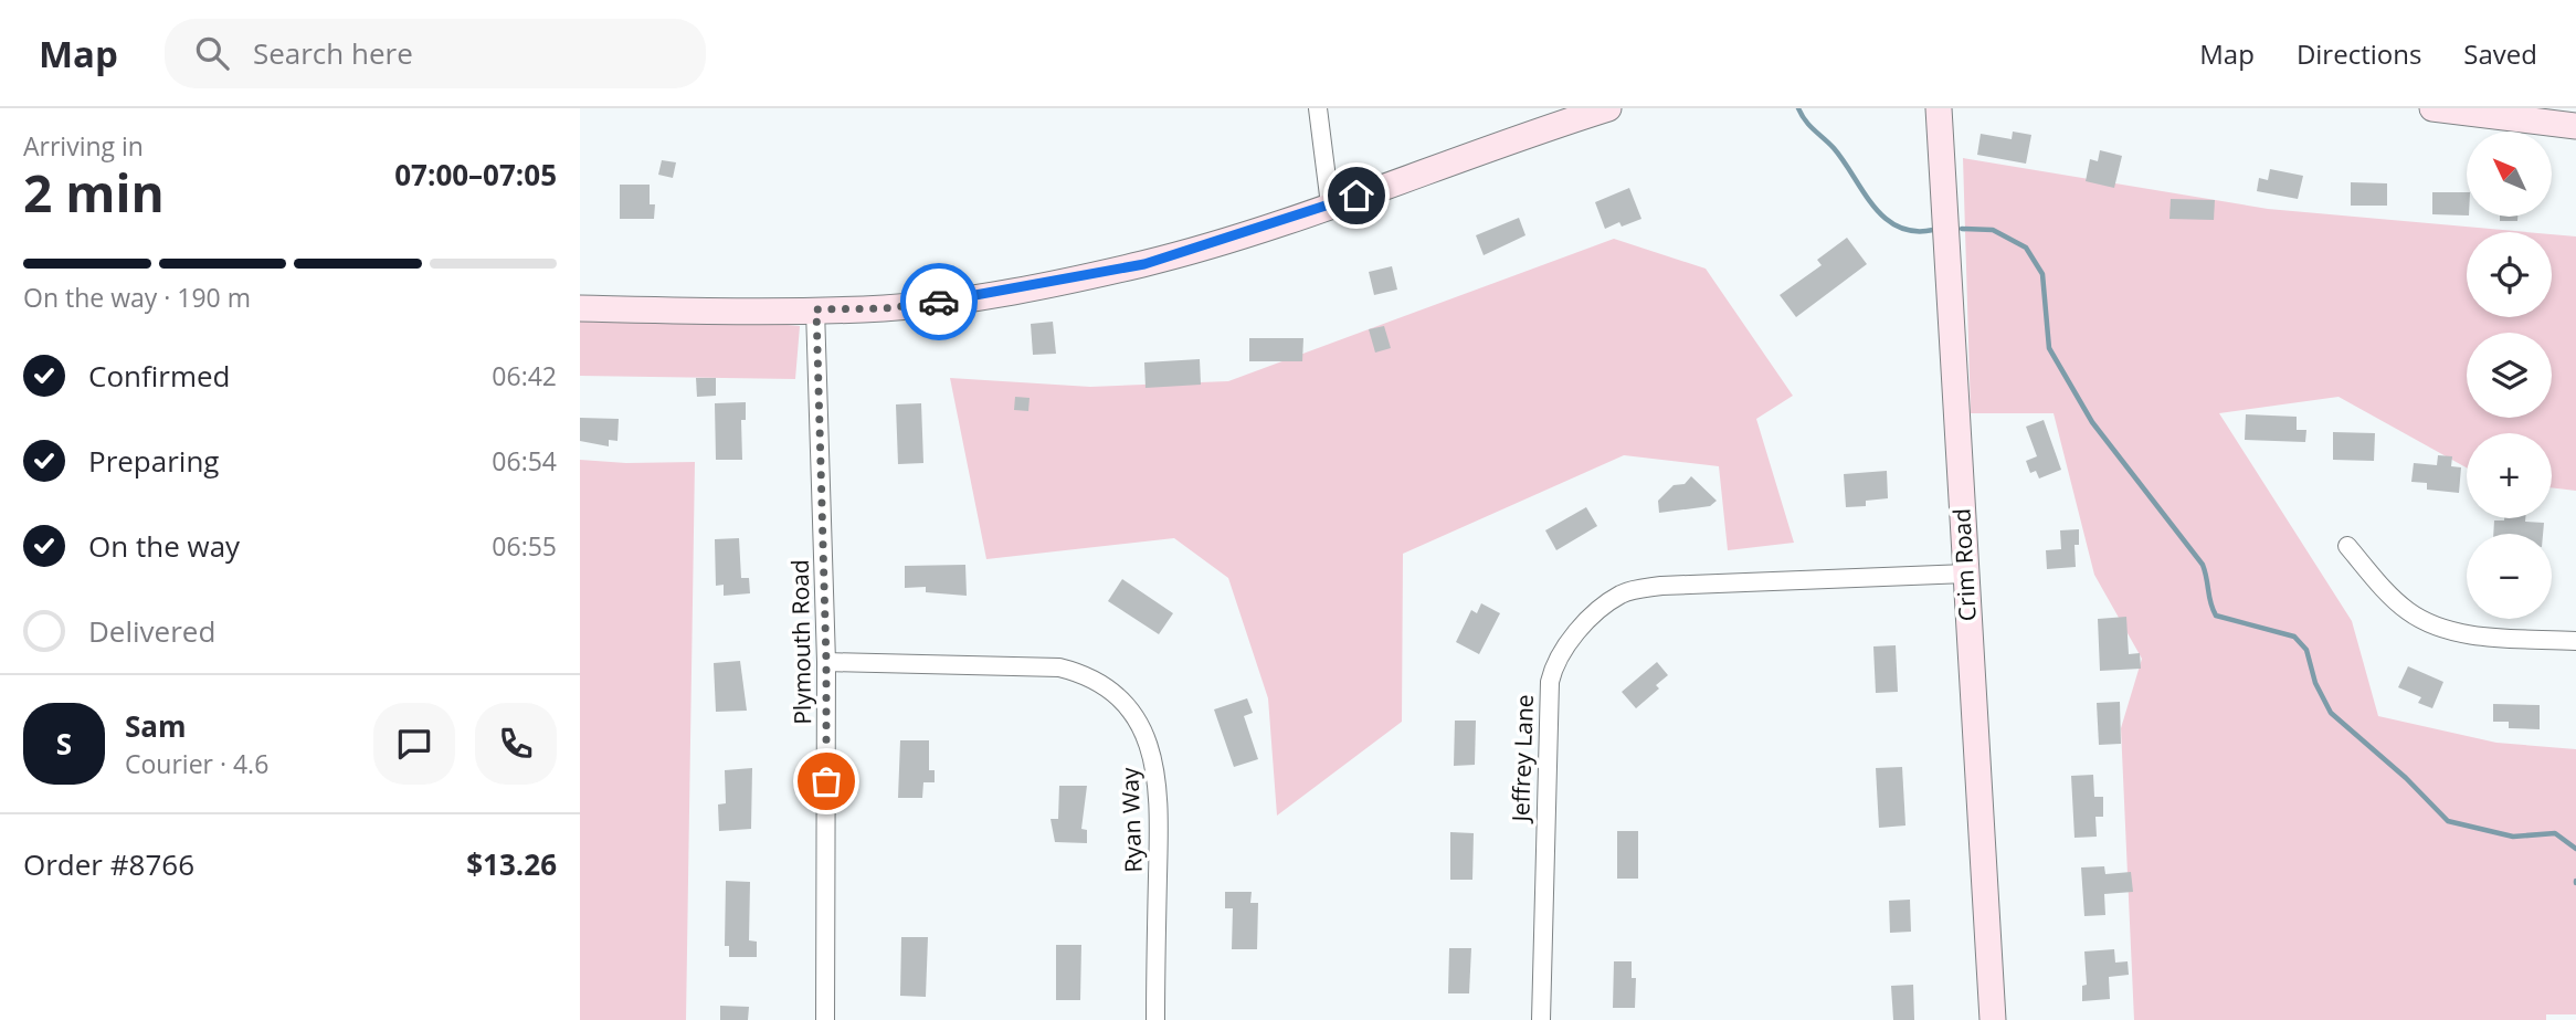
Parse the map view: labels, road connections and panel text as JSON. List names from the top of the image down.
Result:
{
  "streets": {
    "street": [
      "Crim Road",
      "Plymouth Road",
      "Jeffrey Lane",
      "Ryan Way"
    ]
  },
  "crossings": [
    ["Crim Road", "Jeffrey Lane"],
    ["Plymouth Road", "Ryan Way"]
  ],
  "north": "top left",
  "page": {
    "header": "Map",
    "search": "Search here",
    "nav": ["Map", "Directions", "Saved"],
    "heading": ["2 min", "Arriving in", "07:00–07:05"],
    "panel": [
      "Sam",
      "Courier · 4.6",
      "Order #8766",
      "$13.26"
    ],
    "map_buttons": ["+", "−"],
    "bar": "On the way · 190 m",
    "list": [
      ["Confirmed", "06:42"],
      ["Preparing", "06:54"],
      ["On the way", "06:55"],
      "Delivered"
    ],
    "round": "S"
  }
}
